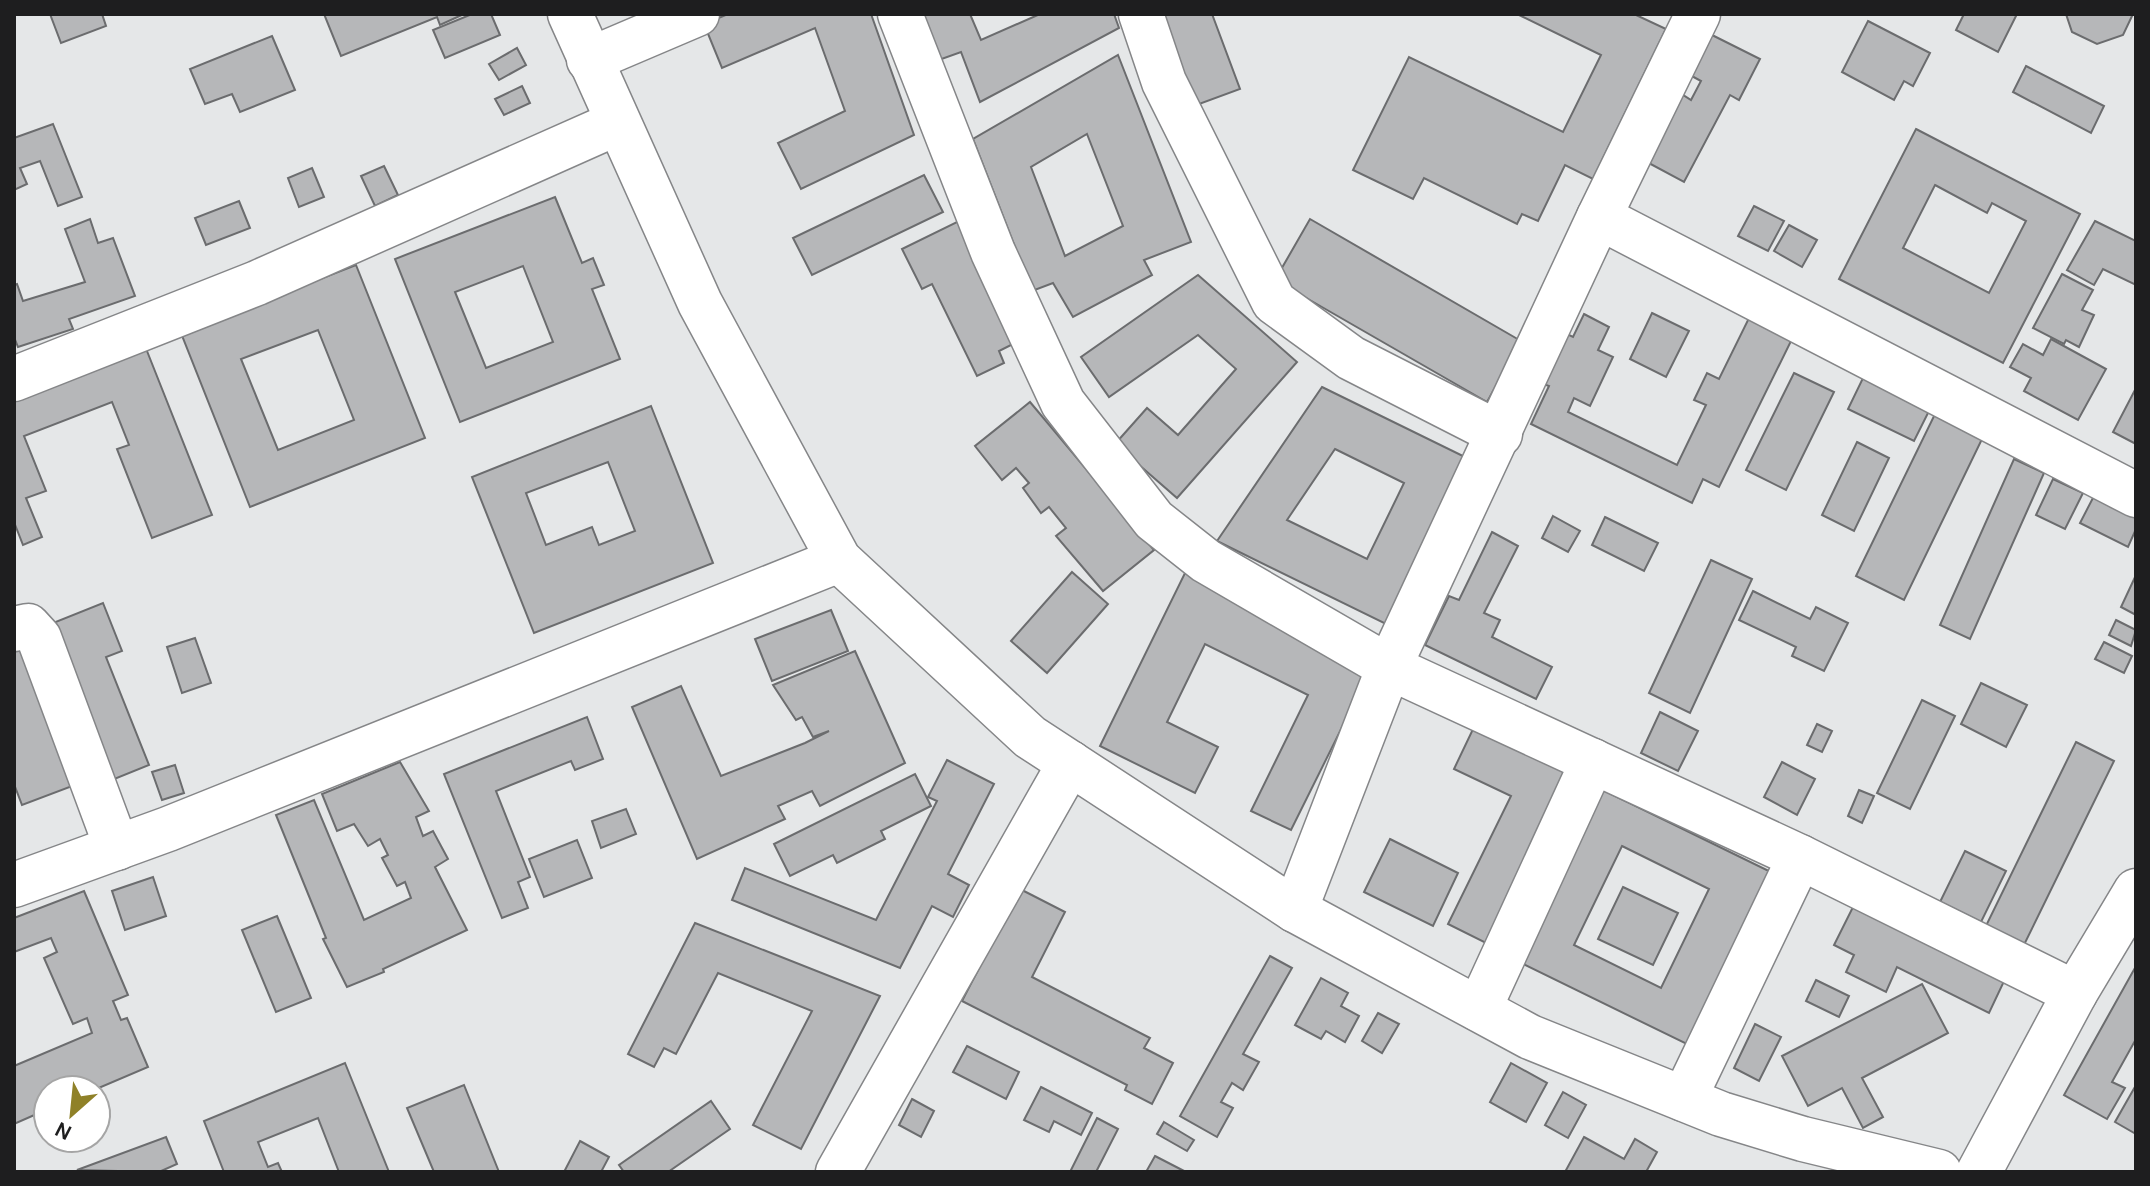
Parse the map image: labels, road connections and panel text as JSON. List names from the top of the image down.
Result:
{
  "north": "bottom left"
}
